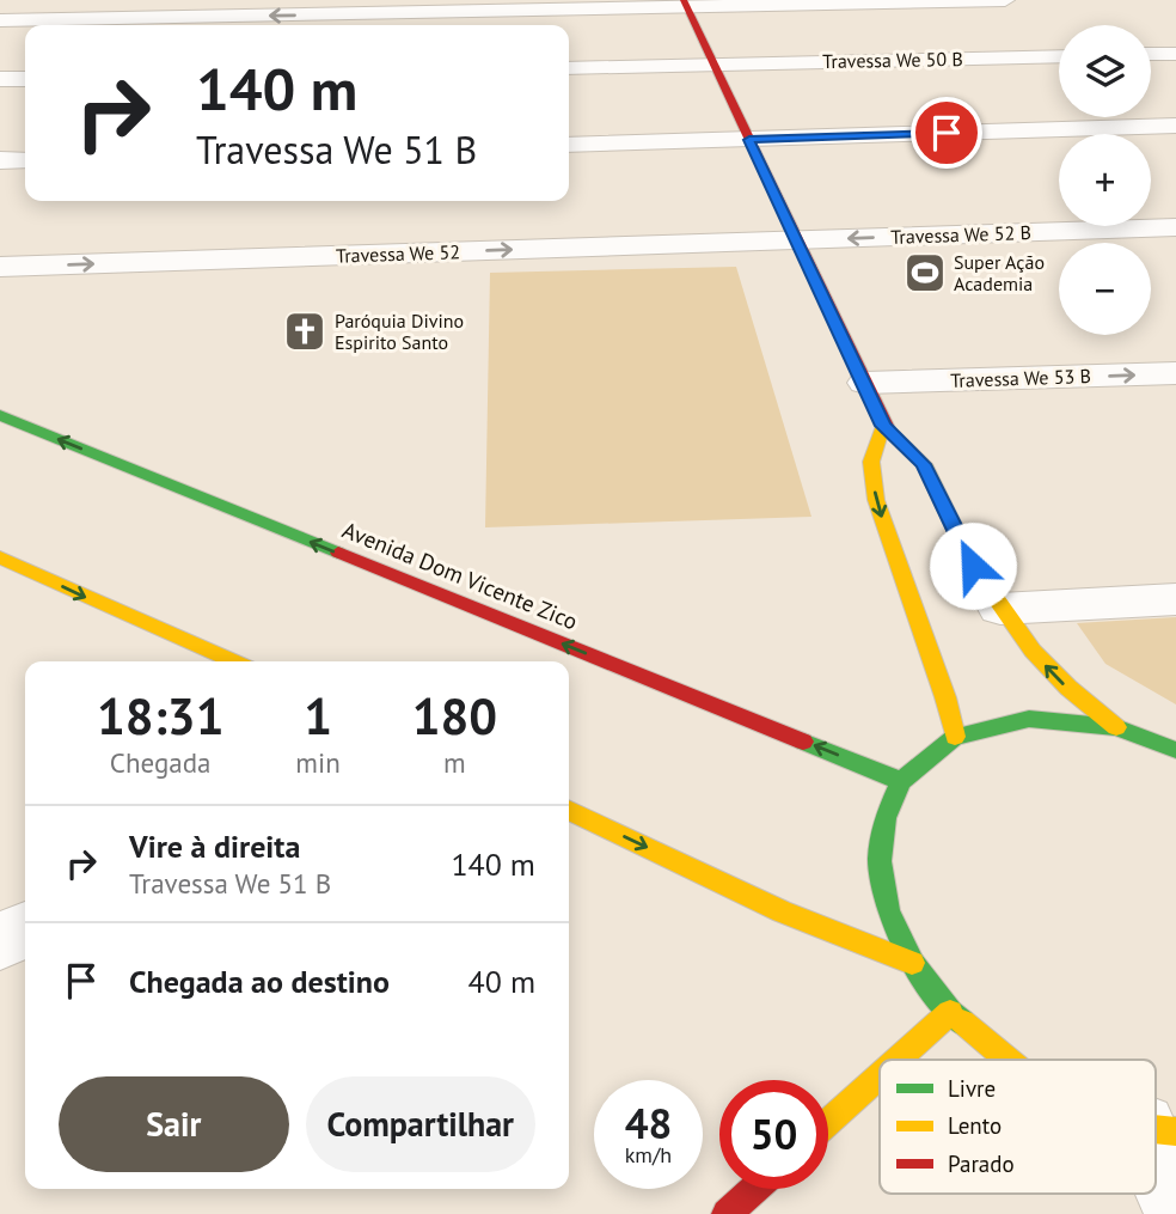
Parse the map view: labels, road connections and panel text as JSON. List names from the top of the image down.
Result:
{
  "streets": {
    "main road": ["Avenida Dom Vicente Zico"],
    "street": [
      "Travessa We 50 B",
      "Travessa We 52 B",
      "Travessa We 52",
      "Travessa We 53 B"
    ]
  },
  "crossings": [
    ["Travessa We 52 B", "Travessa We 52"]
  ],
  "places": {
    "sports": ["Super Ação Academia"],
    "church": ["Paróquia Divino Espirito Santo"]
  },
  "legend": ["Livre", "Lento", "Parado"],
  "page": {
    "map_buttons": ["+", "−"],
    "turn": ["140 m", "Travessa We 51 B"],
    "eta": [
      "18:31",
      "Chegada",
      "1",
      "min",
      "180",
      "m"
    ],
    "list": [
      {
        "name": "Vire à direita",
        "note": "Travessa We 51 B",
        "value": "140 m"
      },
      {
        "name": "Chegada ao destino",
        "value": "40 m"
      }
    ],
    "buttons": ["Sair", "Compartilhar"],
    "speed": "48 km/h",
    "limit": "50"
  }
}
